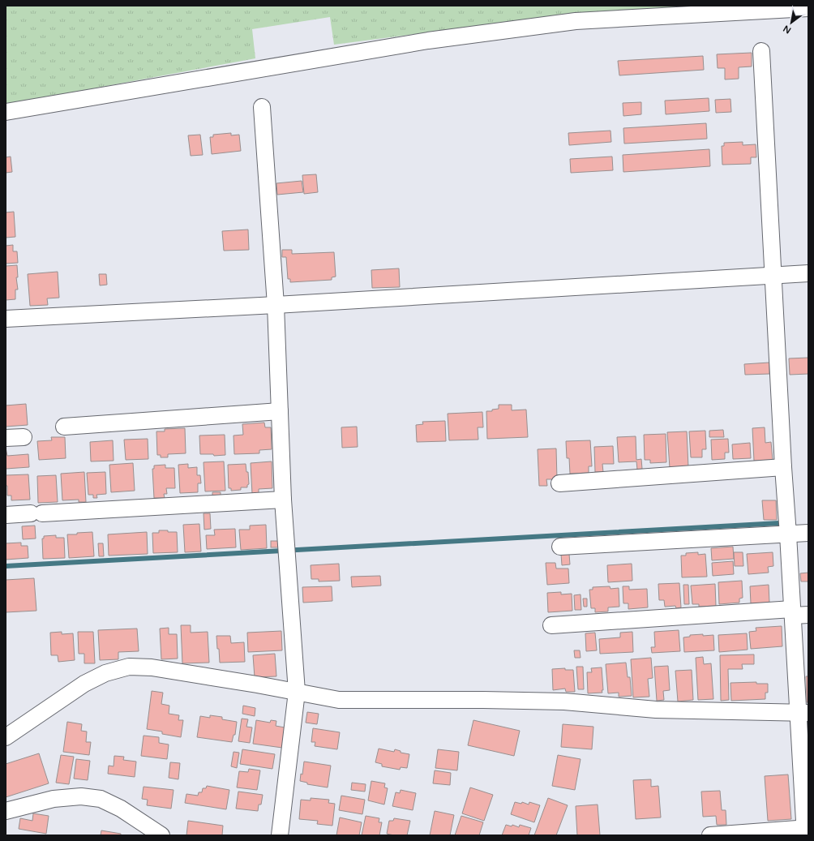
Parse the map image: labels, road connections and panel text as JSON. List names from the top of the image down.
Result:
{
  "north": "bottom left"
}
